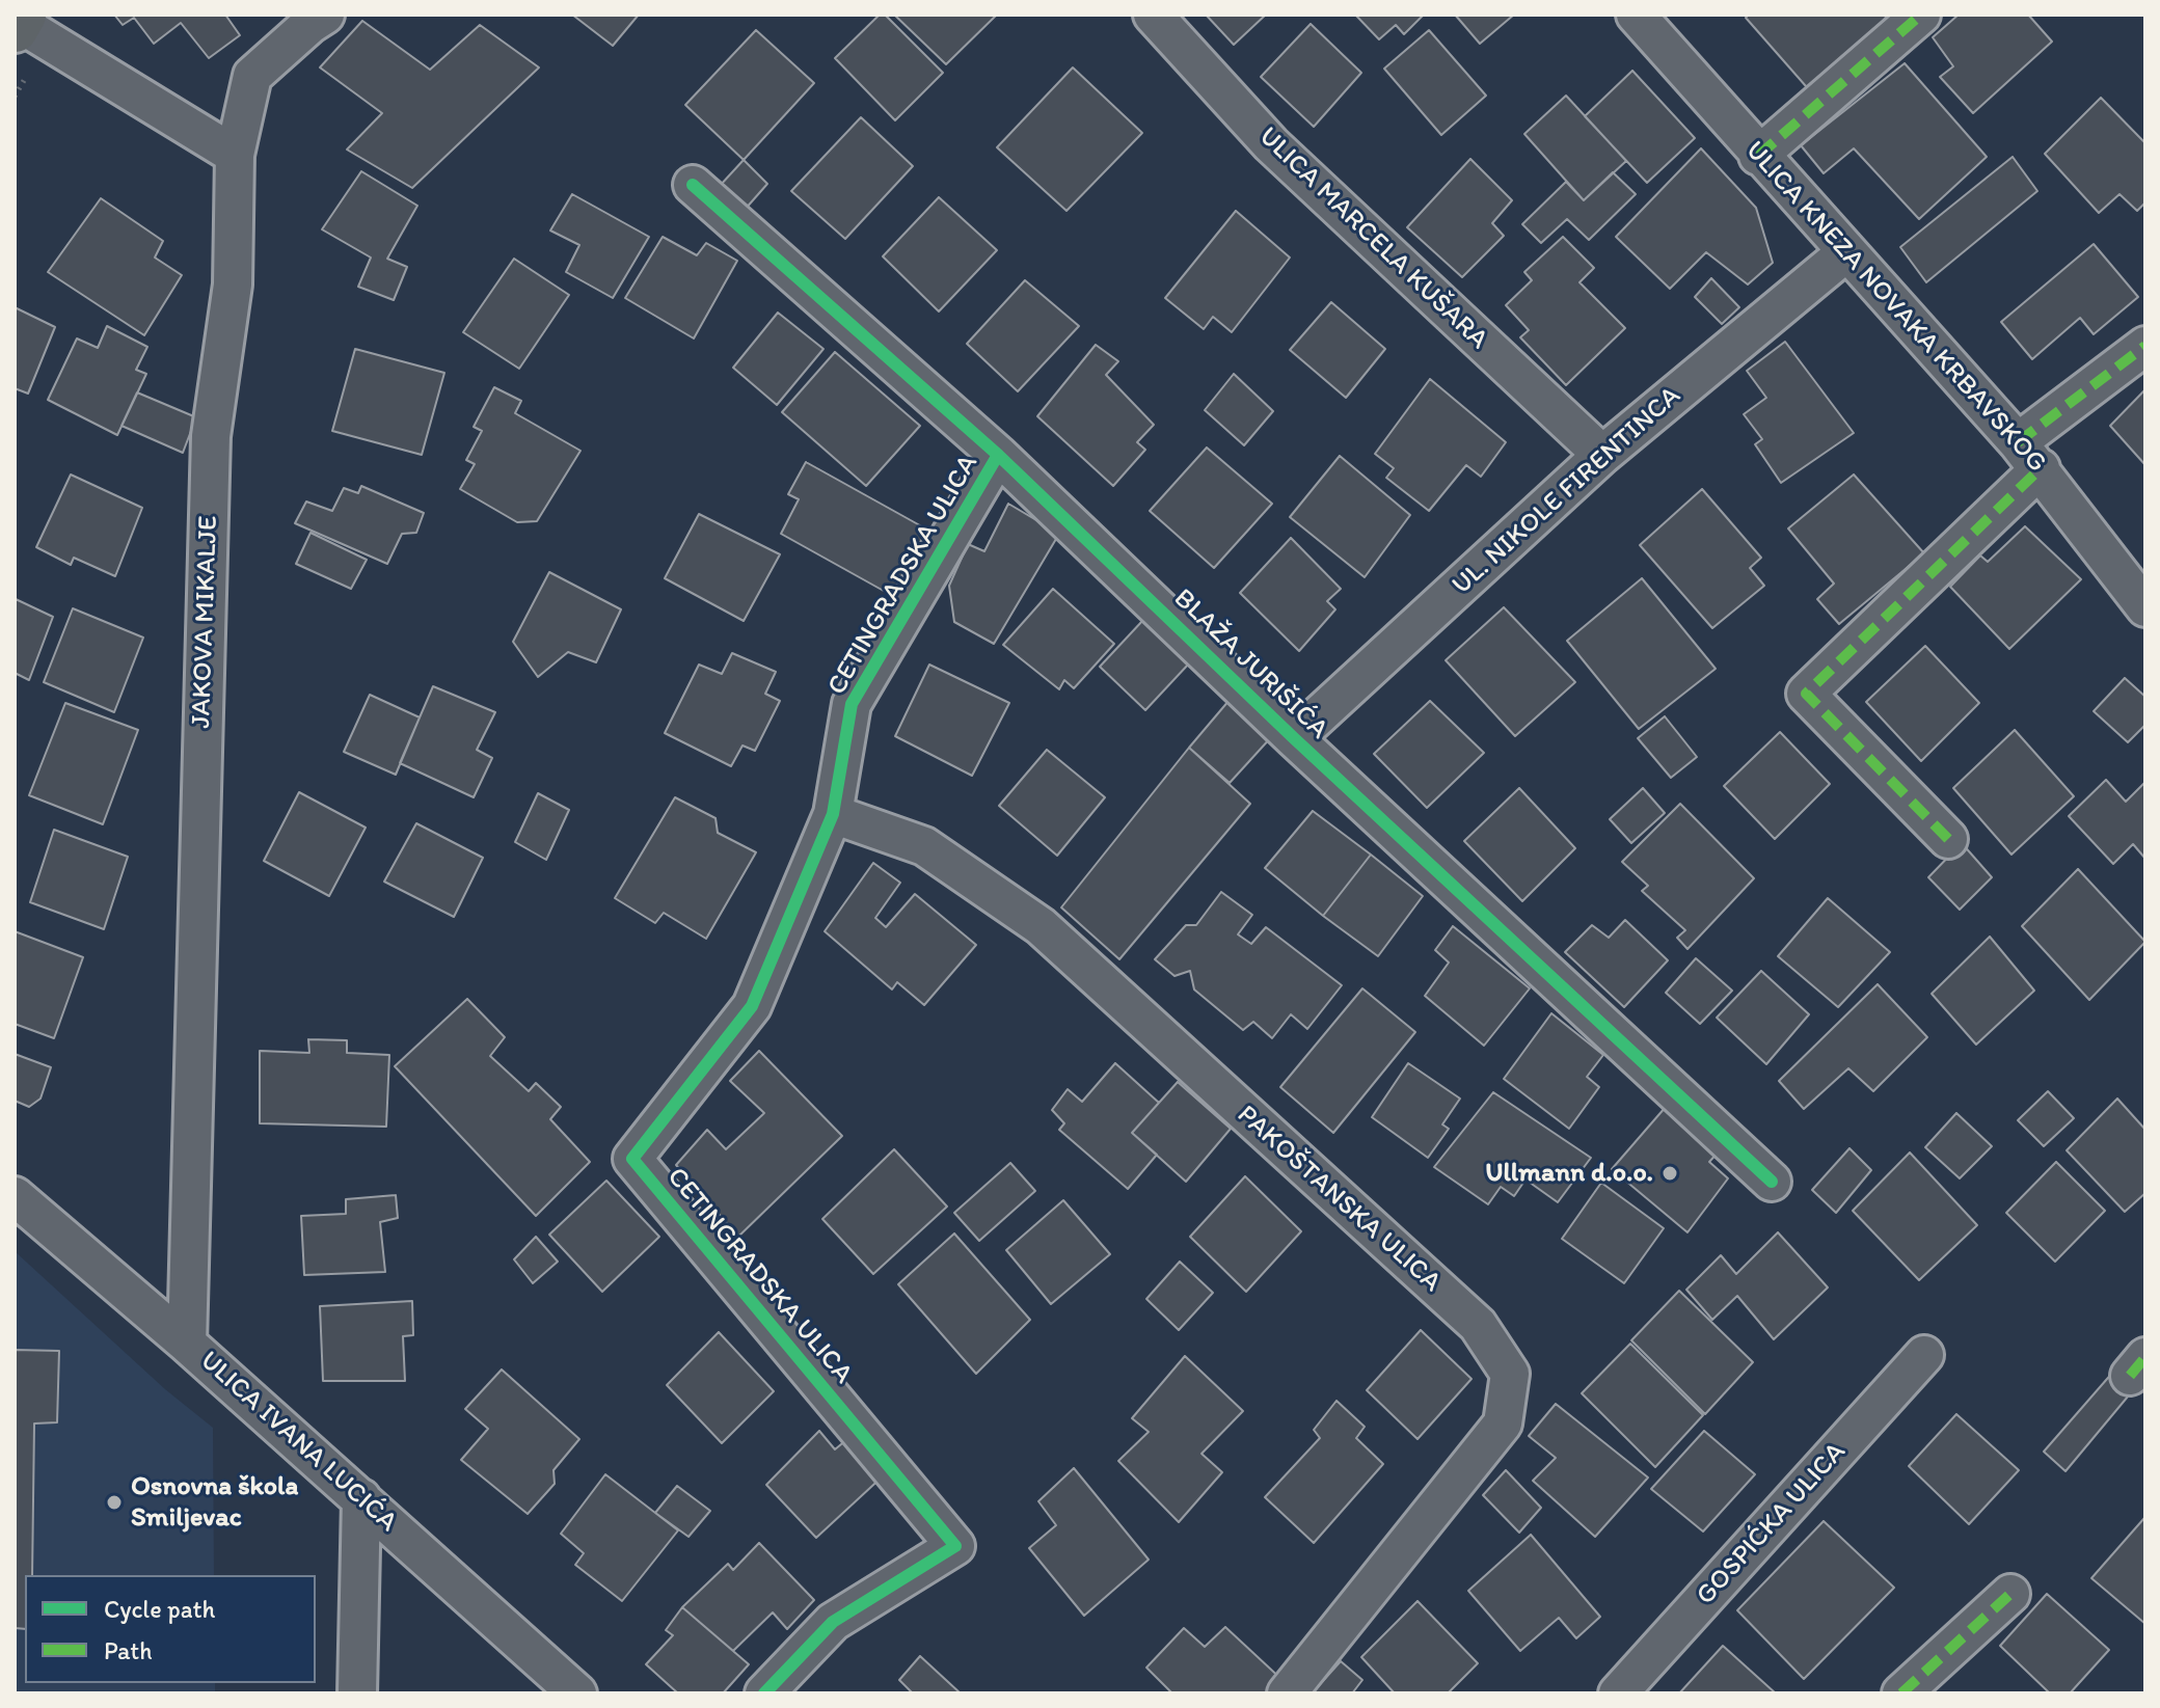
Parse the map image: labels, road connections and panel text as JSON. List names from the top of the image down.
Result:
{
  "streets": {
    "street": [
      "ULICA MARCELA KUŠARA",
      "ULICA KNEZA NOVAKA KRBAVSKOG",
      "UL. NIKOLE FIRENTINCA",
      "CETINGRADSKA ULICA",
      "JAKOVA MIKALJE",
      "BLAŽA JURIŠIĆA",
      "PAKOŠTANSKA ULICA",
      "ULICA IVANA LUCIĆA",
      "GOSPIĆKA ULICA"
    ]
  },
  "crossings": [
    ["ULICA MARCELA KUŠARA", "UL. NIKOLE FIRENTINCA"],
    ["ULICA KNEZA NOVAKA KRBAVSKOG", "UL. NIKOLE FIRENTINCA"],
    ["UL. NIKOLE FIRENTINCA", "BLAŽA JURIŠIĆA"],
    ["CETINGRADSKA ULICA", "BLAŽA JURIŠIĆA"],
    ["CETINGRADSKA ULICA", "PAKOŠTANSKA ULICA"],
    ["JAKOVA MIKALJE", "ULICA IVANA LUCIĆA"]
  ],
  "places": ["Ullmann d.o.o.", "Osnovna škola Smiljevac"],
  "legend": ["Cycle path", "Path"]
}
